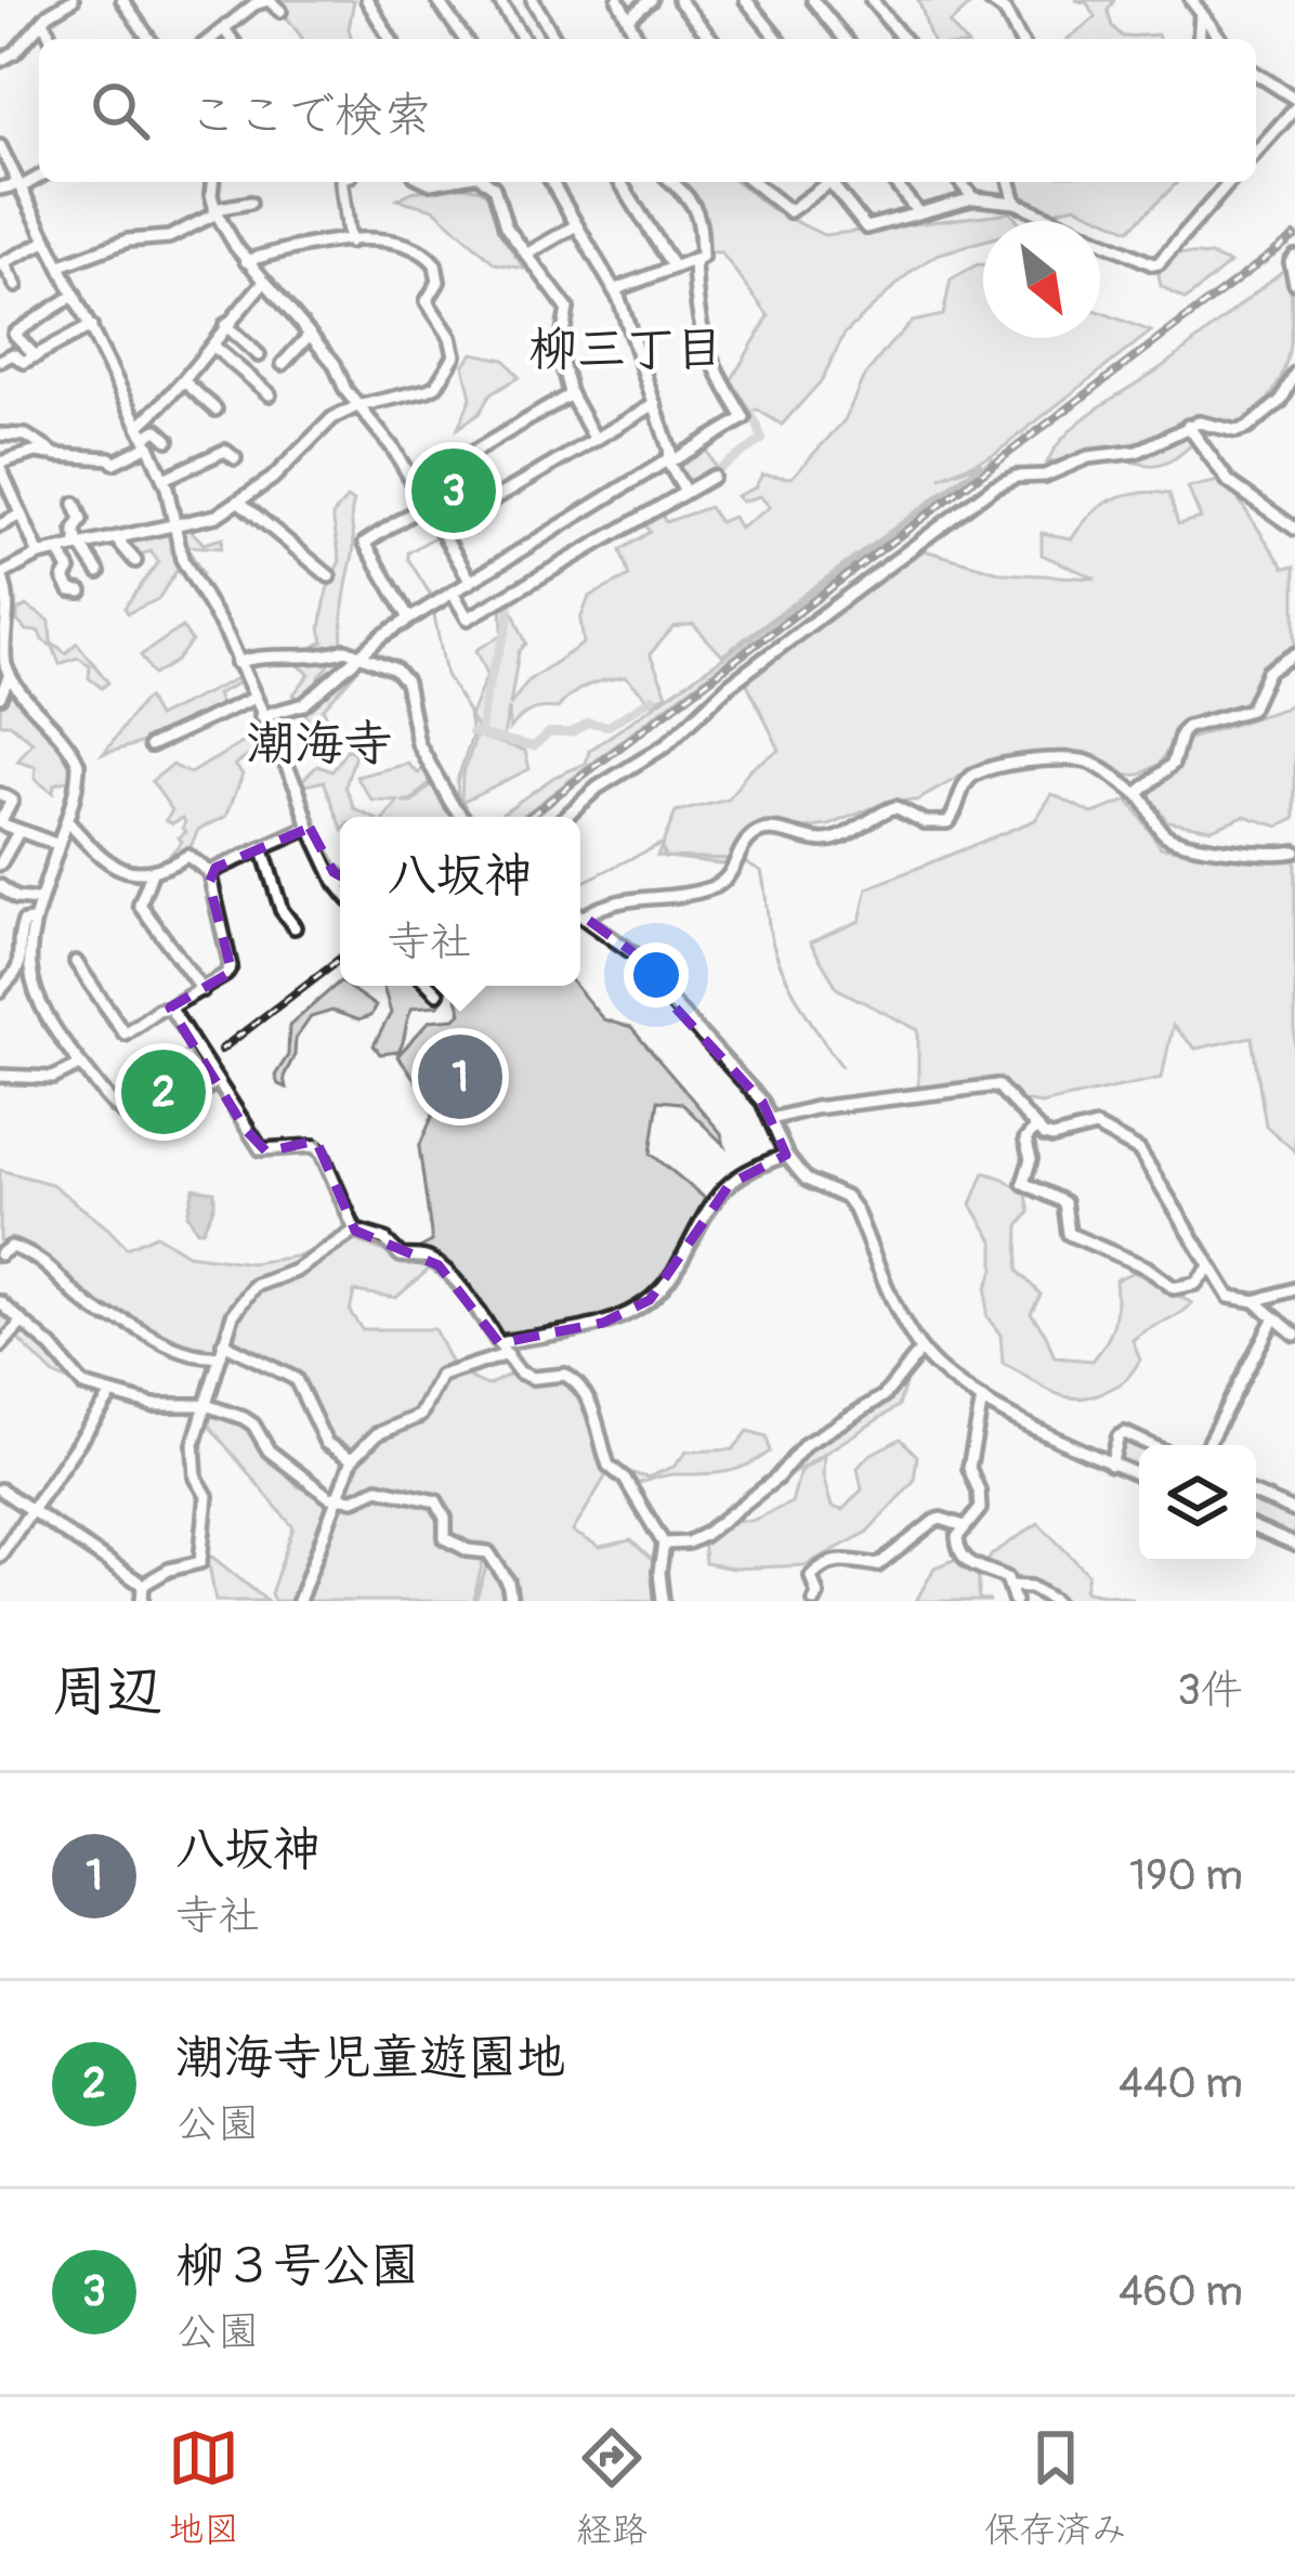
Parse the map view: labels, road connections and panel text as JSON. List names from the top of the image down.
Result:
{
  "districts": ["柳三丁目", "潮海寺"],
  "north": "bottom right",
  "page": {
    "search": "ここで検索",
    "pins": ["3", "1", "2"],
    "popup": ["八坂神", "寺社"],
    "heading": ["周辺", "3件"],
    "list": [
      {
        "mark": "1",
        "name": "八坂神",
        "note": "寺社",
        "value": "190 m"
      },
      {
        "mark": "2",
        "name": "潮海寺児童遊園地",
        "note": "公園",
        "value": "440 m"
      },
      {
        "mark": "3",
        "name": "柳３号公園",
        "note": "公園",
        "value": "460 m"
      }
    ],
    "nav": ["地図", "経路", "保存済み"]
  }
}
